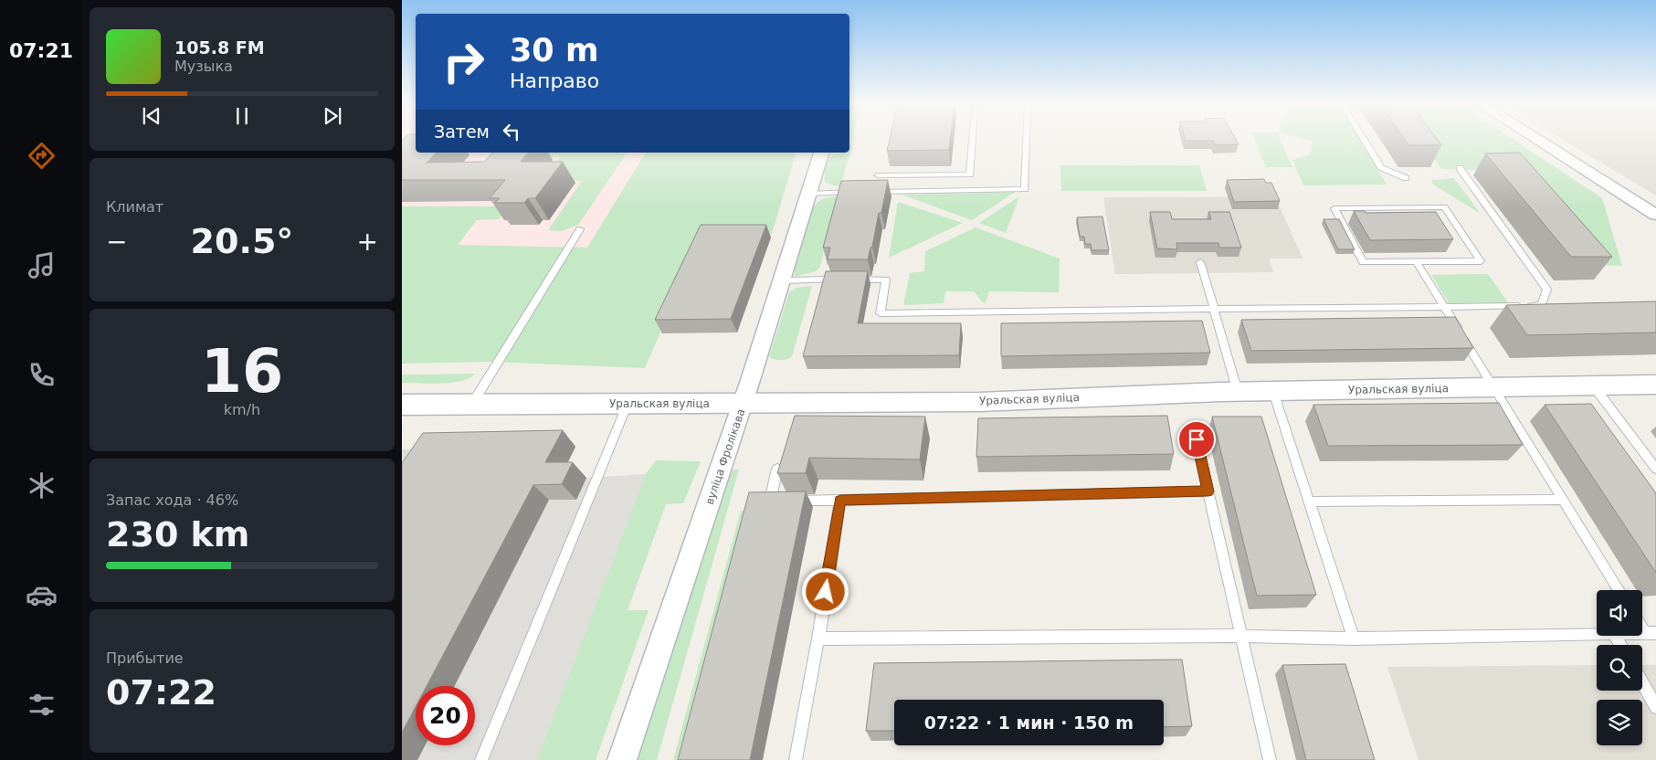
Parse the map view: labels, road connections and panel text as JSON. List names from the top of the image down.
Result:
{
  "streets": {
    "street": ["Уральская вуліца", "вуліца Фролікава"]
  },
  "crossings": [
    ["Уральская вуліца", "вуліца Фролікава"]
  ],
  "page": {
    "tabs": "07:21",
    "turn": ["30 m", "Направо"],
    "song": ["105.8 FM", "Музыка"],
    "then": "Затем",
    "tile": [
      "Климат",
      ["16", "km/h"],
      ["Запас хода · 46%", "230 km"],
      ["Прибытие", "07:22"]
    ],
    "heat": ["−", "20.5°", "+"],
    "limit": "20",
    "trip": "07:22 · 1 мин · 150 m"
  }
}
